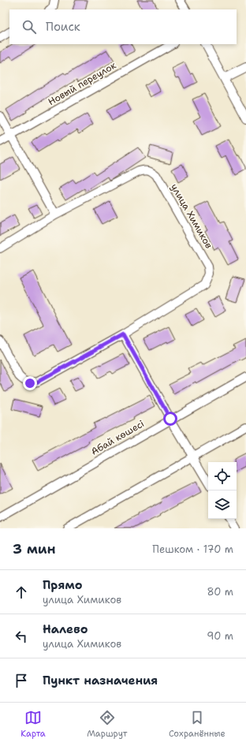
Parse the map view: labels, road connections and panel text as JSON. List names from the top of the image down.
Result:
{
  "streets": {
    "street": ["Новый переулок", "улица Химиков", "Абай көшесі"]
  },
  "page": {
    "search": "Поиск",
    "heading": ["3 мин", "Пешком · 170 m"],
    "list": [
      ["Прямо", "улица Химиков", "80 m"],
      ["Налево", "улица Химиков", "90 m"],
      "Пункт назначения"
    ],
    "nav": ["Карта", "Маршрут", "Сохранённые"]
  }
}
